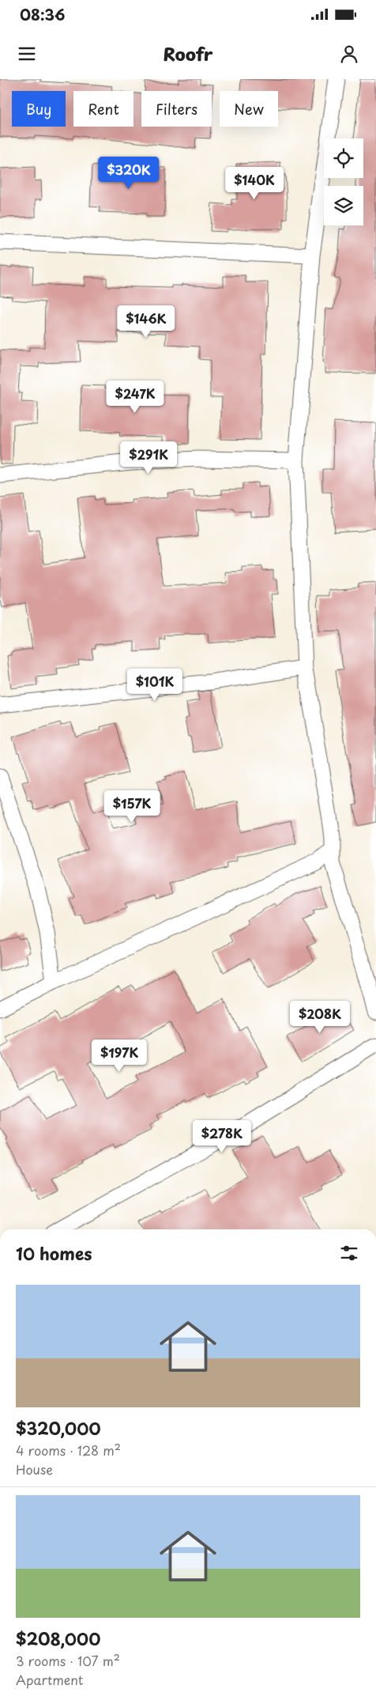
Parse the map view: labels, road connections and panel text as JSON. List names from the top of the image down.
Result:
{
  "page": {
    "status": "08:36",
    "header": "Roofr",
    "chip": [
      "Buy",
      "Rent",
      "Filters",
      "New"
    ],
    "price": [
      "$320K",
      "$140K",
      "$146K",
      "$247K",
      "$291K",
      "$101K",
      "$157K",
      "$208K",
      "$197K",
      "$278K"
    ],
    "heading": "10 homes",
    "list": [
      {
        "name": "$320,000",
        "note": "4 rooms · 128 m² · House"
      },
      {
        "name": "$208,000",
        "note": "3 rooms · 107 m² · Apartment"
      }
    ]
  }
}
